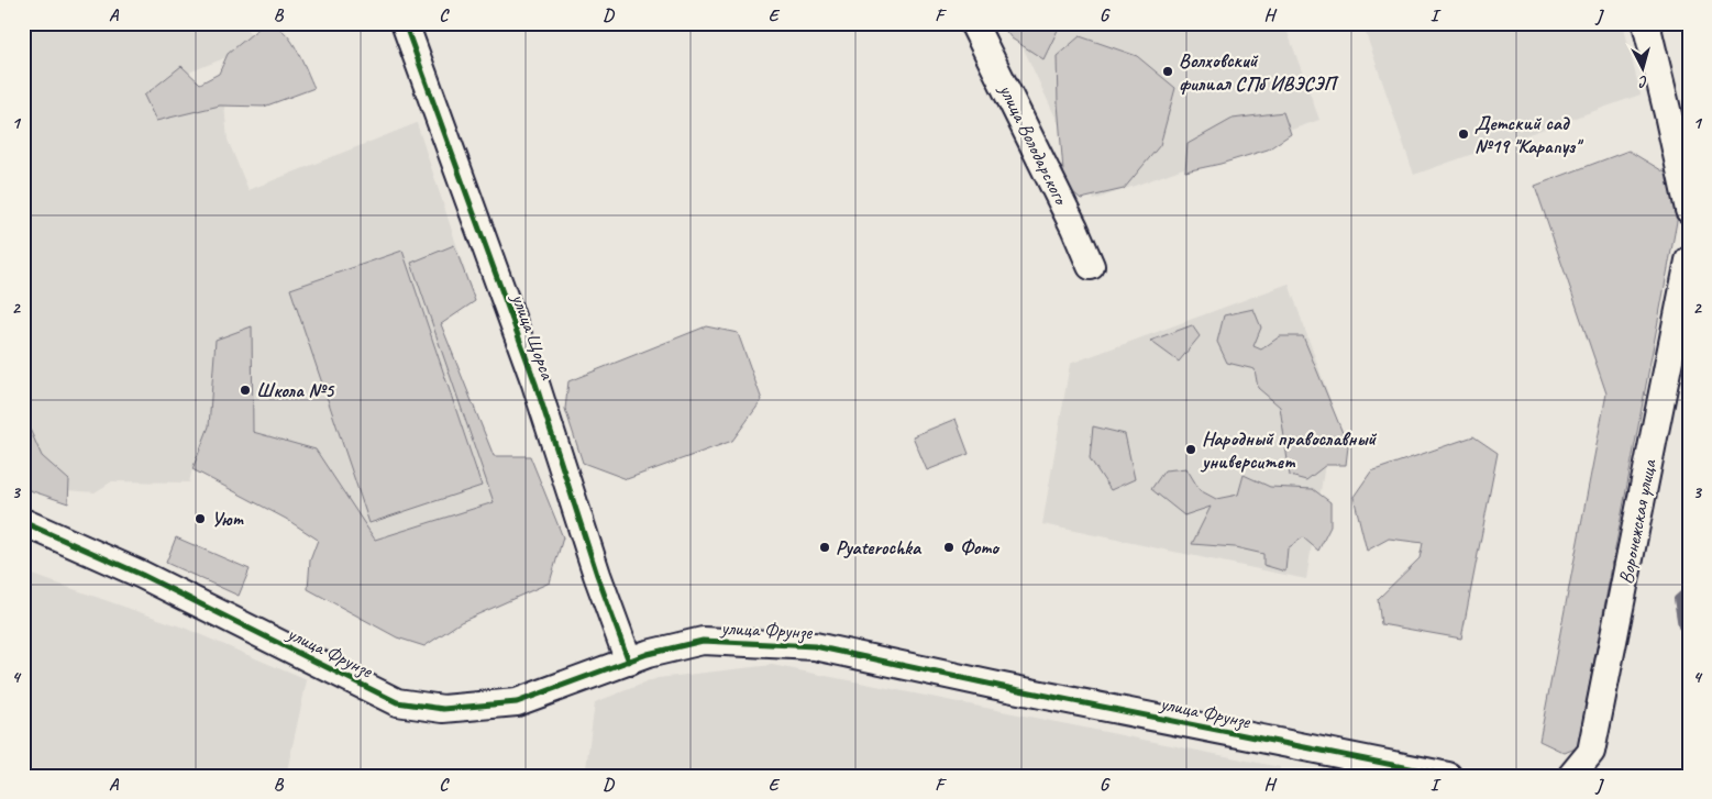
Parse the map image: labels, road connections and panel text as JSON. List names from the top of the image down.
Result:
{
  "streets": {
    "street": [
      "улица Володарского",
      "улица Щорса",
      "Воронежская улица",
      "улица Фрунзе"
    ]
  },
  "crossings": [
    ["улица Щорса", "улица Фрунзе"]
  ],
  "places": [
    "Волховский филиал СПб ИВЭСЭП",
    "Детский сад №19 \"Карапуз\"",
    "Школа №5",
    "Народный православный университет",
    "Уют",
    "Pyaterochka",
    "Фото"
  ],
  "north": "bottom",
  "grid": {
    "columns": [
      "A",
      "B",
      "C",
      "D",
      "E",
      "F",
      "G",
      "H",
      "I",
      "J"
    ],
    "rows": [
      "1",
      "2",
      "3",
      "4"
    ]
  }
}
